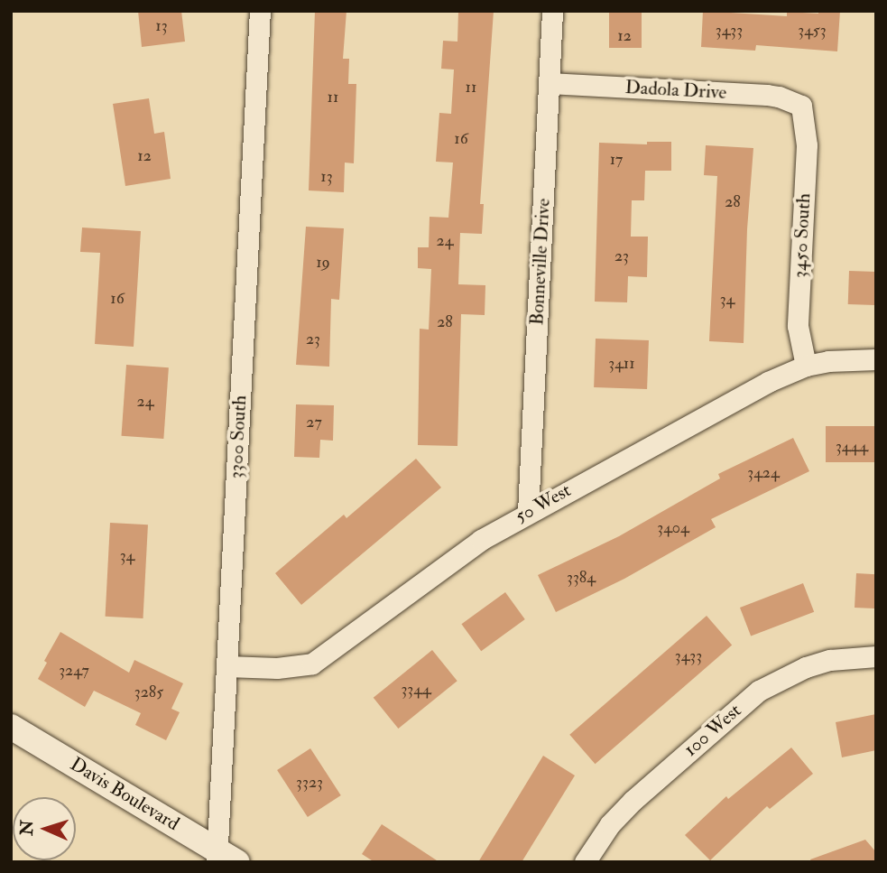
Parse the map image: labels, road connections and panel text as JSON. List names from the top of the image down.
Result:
{
  "streets": {
    "street": [
      "Dadola Drive",
      "3450 South",
      "Bonneville Drive",
      "3300 South",
      "50 West",
      "100 West",
      "Davis Boulevard"
    ]
  },
  "crossings": [
    ["Dadola Drive", "3450 South"],
    ["Dadola Drive", "Bonneville Drive"],
    ["3450 South", "50 West"],
    ["Bonneville Drive", "50 West"],
    ["3300 South", "50 West"],
    ["3300 South", "Davis Boulevard"]
  ],
  "house_numbers": [
    "13",
    "3433",
    "3453",
    "12",
    "11",
    "11",
    "16",
    "12",
    "17",
    "13",
    "28",
    "24",
    "23",
    "19",
    "16",
    "34",
    "28",
    "23",
    "3411",
    "24",
    "27",
    "3444",
    "3424",
    "3404",
    "34",
    "3384",
    "3433",
    "3247",
    "3344",
    "3285",
    "3323"
  ],
  "north": "left"
}
